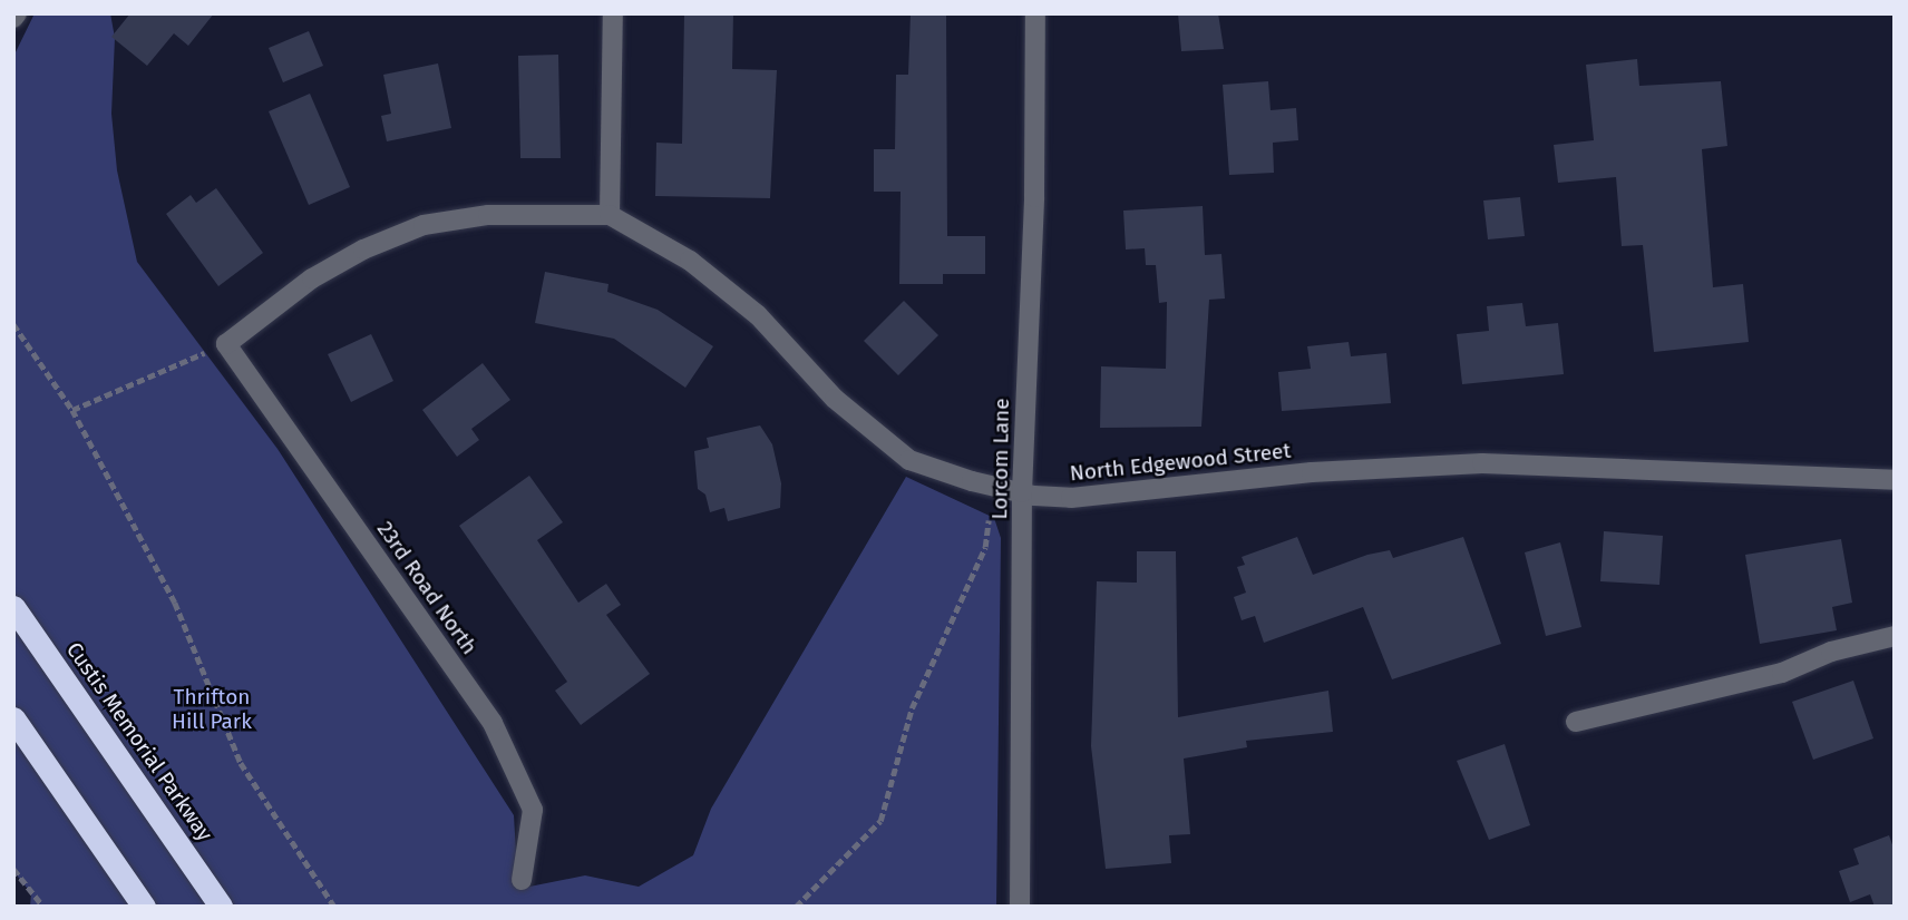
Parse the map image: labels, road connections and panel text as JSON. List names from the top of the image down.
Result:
{
  "streets": {
    "highway": ["Custis Memorial Parkway"],
    "street": ["Lorcom Lane", "North Edgewood Street", "23rd Road North"]
  },
  "crossings": [
    ["Lorcom Lane", "North Edgewood Street"],
    ["North Edgewood Street", "23rd Road North"]
  ],
  "parks": ["Thrifton Hill Park"]
}
